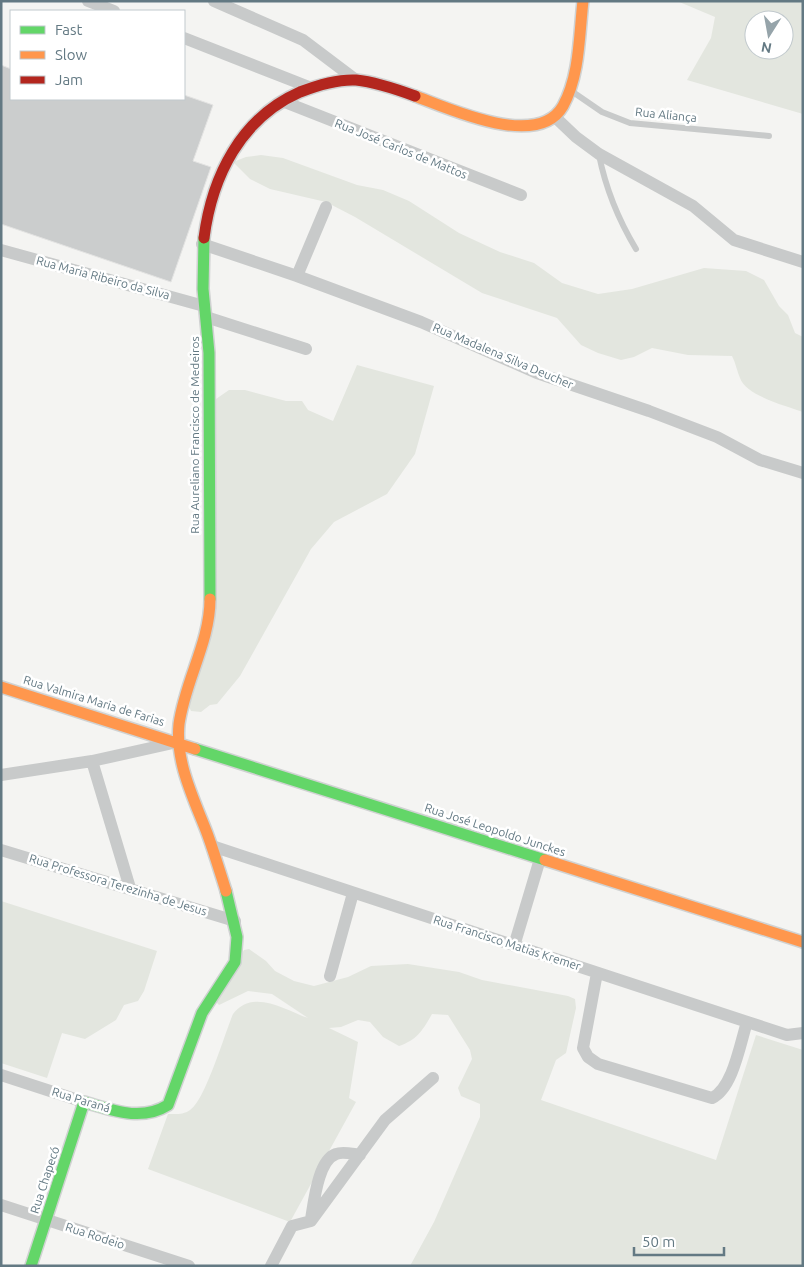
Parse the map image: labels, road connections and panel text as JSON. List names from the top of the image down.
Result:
{
  "streets": {
    "street": [
      "Rua José Carlos de Mattos",
      "Rua Maria Ribeiro da Silva",
      "Rua Madalena Silva Deucher",
      "Rua Aureliano Francisco de Medeiros",
      "Rua Valmira Maria de Farias",
      "Rua José Leopoldo Junckes",
      "Rua Professora Terezinha de Jesus",
      "Rua Francisco Matias Kremer",
      "Rua Paraná",
      "Rua Chapecó",
      "Rua Rodeio"
    ],
    "lane": ["Rua Aliança"]
  },
  "crossings": [
    ["Rua José Carlos de Mattos", "Rua Aureliano Francisco de Medeiros"],
    ["Rua Maria Ribeiro da Silva", "Rua Aureliano Francisco de Medeiros"],
    ["Rua Madalena Silva Deucher", "Rua Aureliano Francisco de Medeiros"],
    ["Rua Aureliano Francisco de Medeiros", "Rua Valmira Maria de Farias"],
    ["Rua Aureliano Francisco de Medeiros", "Rua José Leopoldo Junckes"],
    ["Rua Aureliano Francisco de Medeiros", "Rua Professora Terezinha de Jesus"],
    ["Rua Aureliano Francisco de Medeiros", "Rua Francisco Matias Kremer"],
    ["Rua Aureliano Francisco de Medeiros", "Rua Paraná"],
    ["Rua Valmira Maria de Farias", "Rua José Leopoldo Junckes"],
    ["Rua Paraná", "Rua Chapecó"],
    ["Rua Chapecó", "Rua Rodeio"]
  ],
  "legend": ["Fast", "Slow", "Jam"],
  "scale_bar": "50 m",
  "north": "bottom"
}
